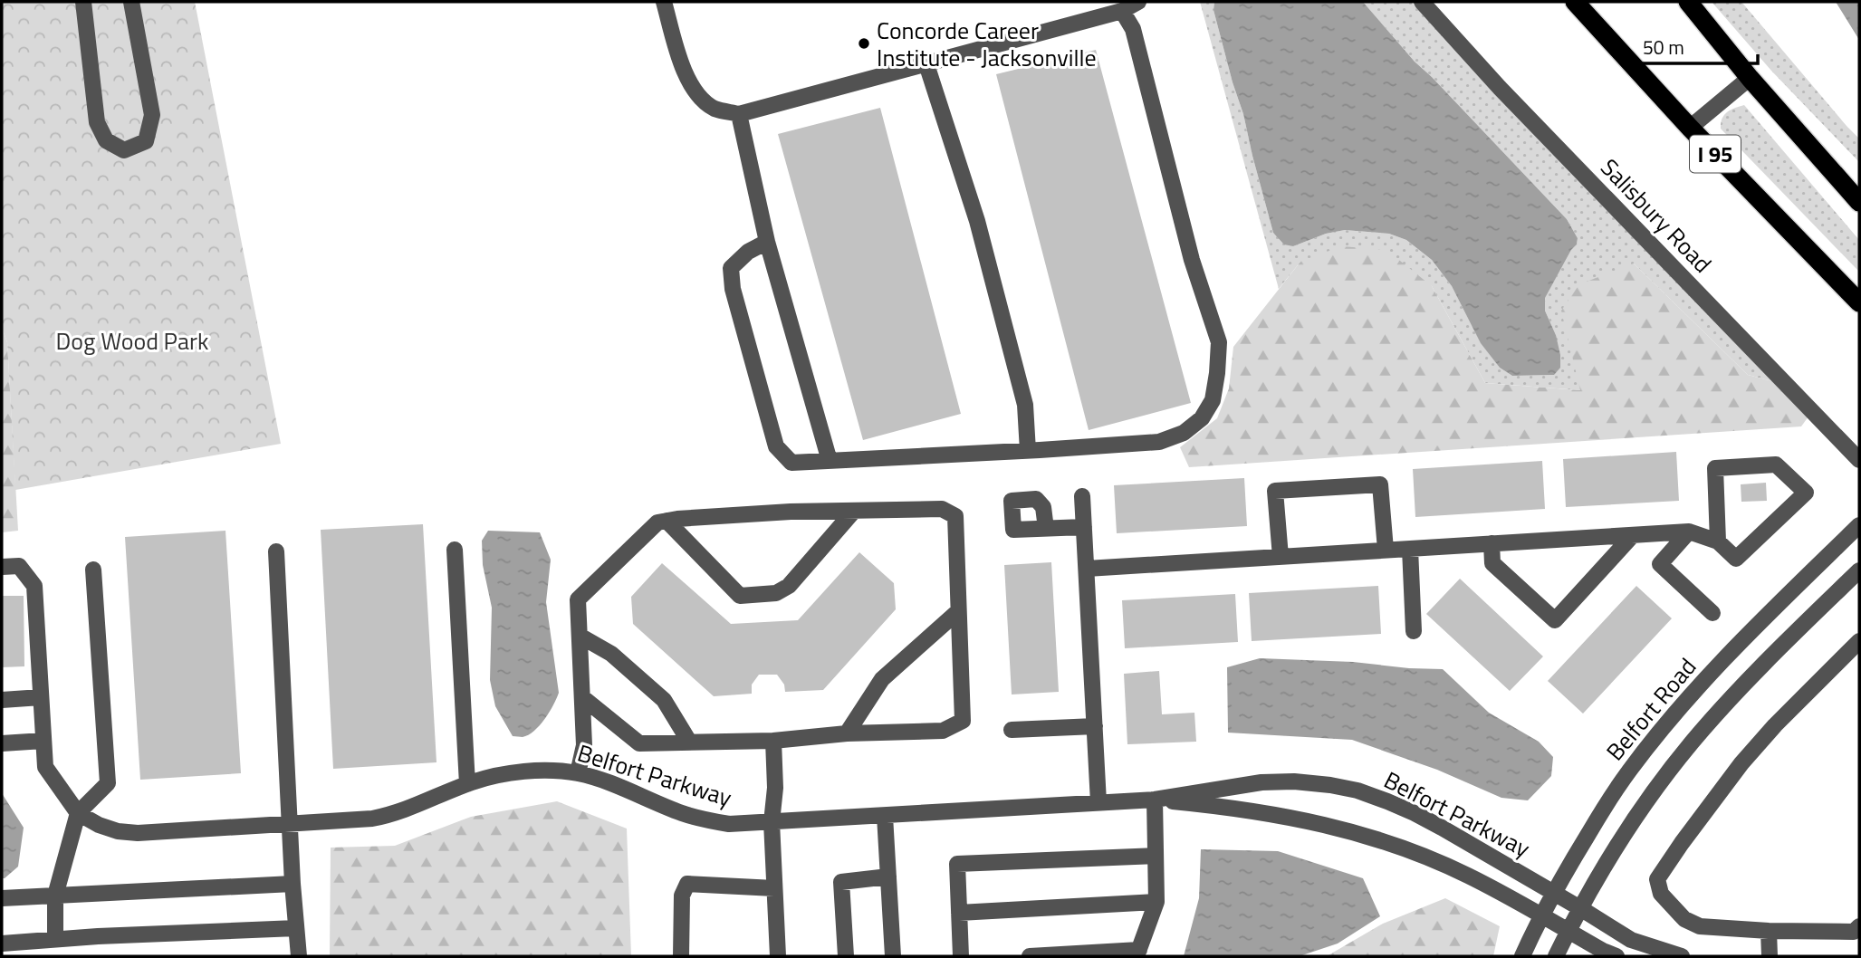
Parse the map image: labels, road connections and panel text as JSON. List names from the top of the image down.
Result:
{
  "streets": {
    "highway": ["I 95"],
    "street": ["Salisbury Road", "Belfort Road", "Belfort Parkway"]
  },
  "crossings": [
    ["Belfort Road", "Belfort Parkway"]
  ],
  "parks": ["Dog Wood Park"],
  "places": ["Concorde Career Institute - Jacksonville"],
  "scale_bar": "50 m"
}
